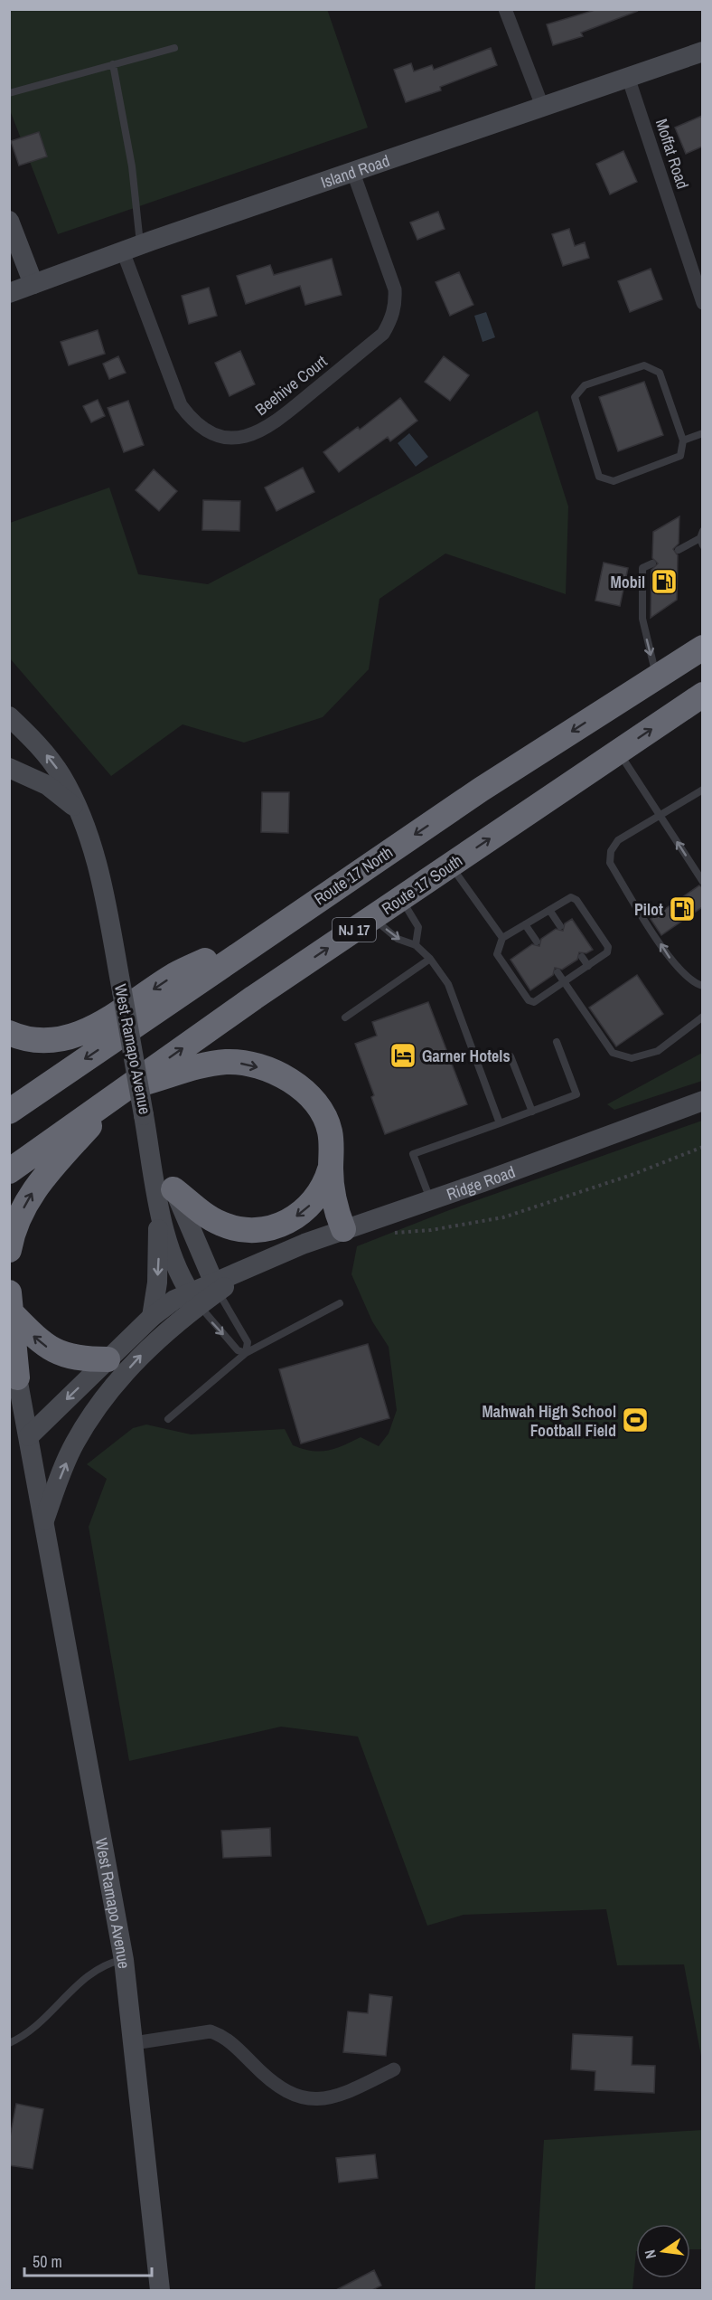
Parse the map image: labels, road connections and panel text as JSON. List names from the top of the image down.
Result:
{
  "streets": {
    "highway": ["Route 17 North", "Route 17 South", "NJ 17"],
    "street": [
      "Moffat Road",
      "Island Road",
      "Beehive Court",
      "West Ramapo Avenue",
      "Ridge Road"
    ]
  },
  "crossings": [
    ["Moffat Road", "Island Road"],
    ["Island Road", "Beehive Court"]
  ],
  "places": {
    "fuel station": ["Mobil", "Pilot"],
    "hotel": ["Garner Hotels"],
    "sports": ["Mahwah High School Football Field"]
  },
  "scale_bar": "50 m",
  "north": "left"
}
